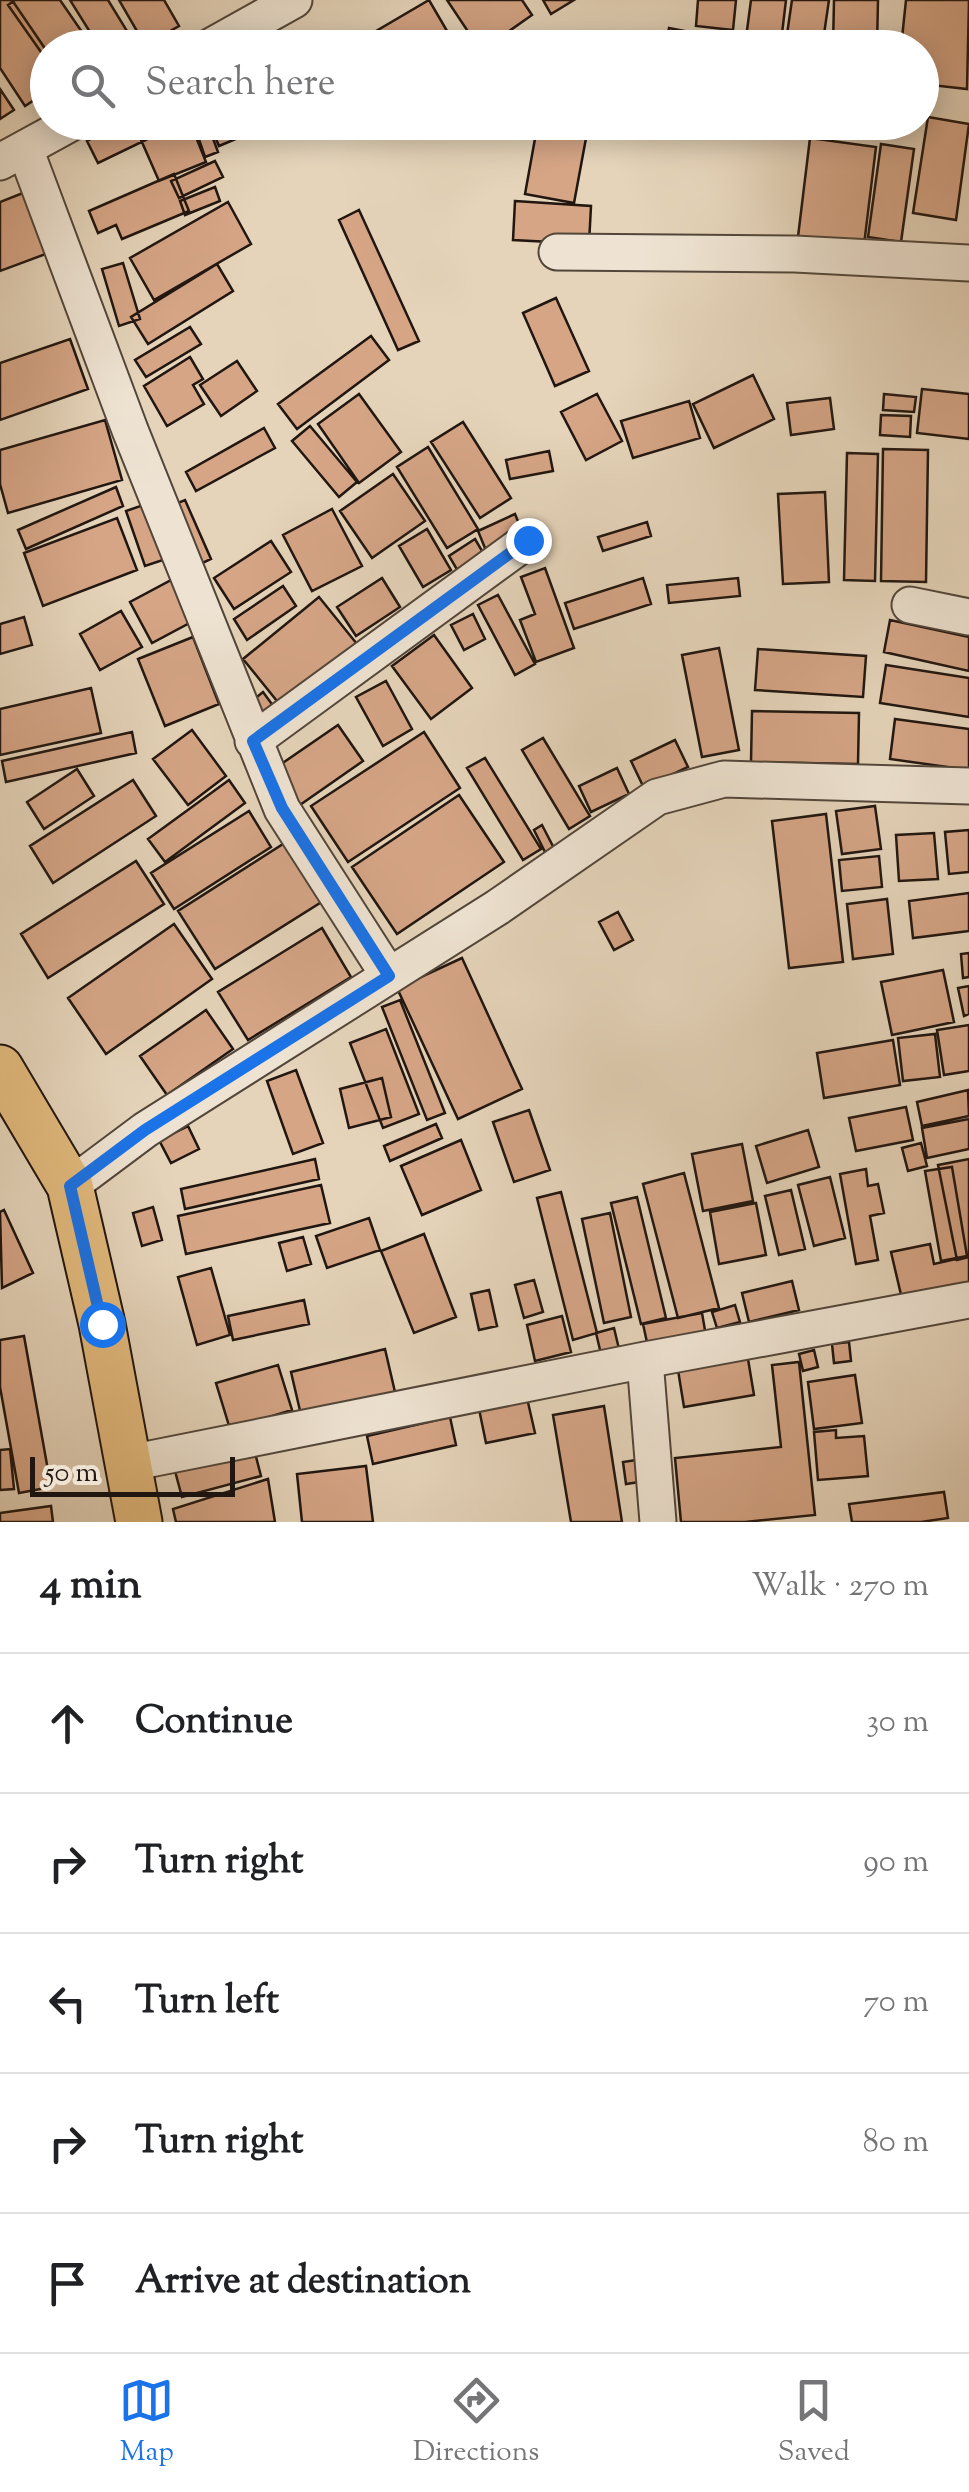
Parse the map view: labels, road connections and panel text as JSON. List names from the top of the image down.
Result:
{
  "scale_bar": "50 m",
  "page": {
    "search": "Search here",
    "scale": "50 m",
    "heading": ["4 min", "Walk · 270 m"],
    "list": [
      ["Continue", "30 m"],
      ["Turn right", "90 m"],
      ["Turn left", "70 m"],
      ["Turn right", "80 m"],
      "Arrive at destination"
    ],
    "nav": ["Map", "Directions", "Saved"]
  }
}
